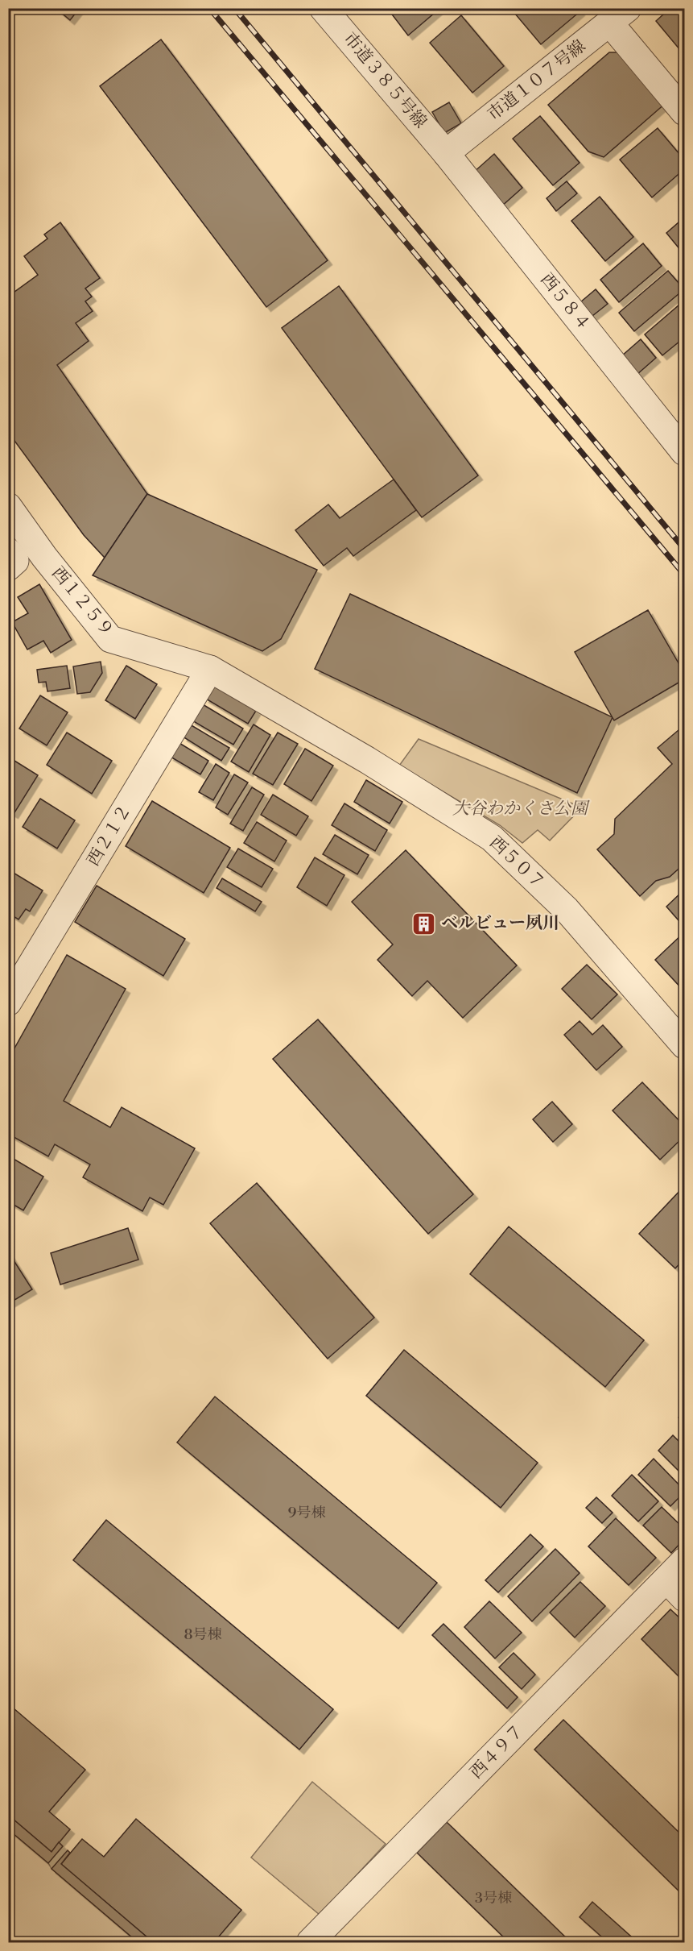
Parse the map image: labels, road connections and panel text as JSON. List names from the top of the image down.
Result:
{
  "streets": {
    "street": [
      "市道３８５号線",
      "市道１０７号線",
      "西５８４",
      "西１２５９",
      "西２１２",
      "西５０７",
      "西４９７"
    ]
  },
  "crossings": [
    ["市道３８５号線", "市道１０７号線"],
    ["市道３８５号線", "西５８４"],
    ["市道１０７号線", "西５８４"],
    ["西１２５９", "西２１２"],
    ["西１２５９", "西５０７"],
    ["西２１２", "西５０７"]
  ],
  "parks": ["大谷わかくさ公園"],
  "places": {
    "building": ["ベルビュー夙川"]
  },
  "house_numbers": ["9号棟", "8号棟", "3号棟"]
}
